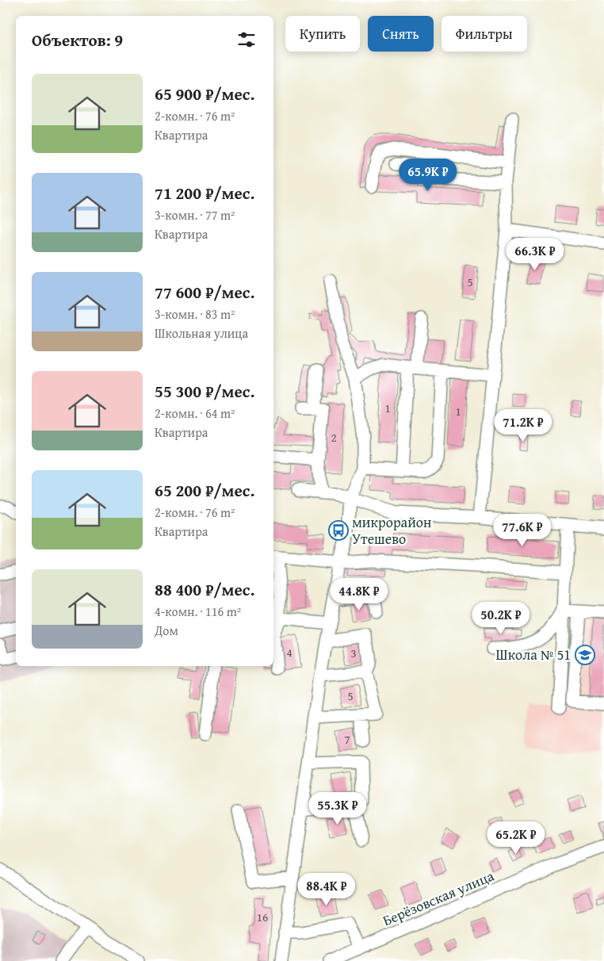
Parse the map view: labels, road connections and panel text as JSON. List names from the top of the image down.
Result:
{
  "streets": {
    "street": ["Берёзовская улица"]
  },
  "places": {
    "bus stop": ["микрорайон Утешево"],
    "school or university": ["Школа № 51"]
  },
  "house_numbers": [
    "5",
    "1",
    "1",
    "2",
    "4",
    "3",
    "5",
    "7",
    "16"
  ],
  "page": {
    "chip": ["Купить", "Снять", "Фильтры"],
    "heading": "Объектов: 9",
    "list": [
      {
        "name": "65 900 ₽/мес.",
        "note": "2-комн. · 76 m² · Квартира"
      },
      {
        "name": "71 200 ₽/мес.",
        "note": "3-комн. · 77 m² · Квартира"
      },
      {
        "name": "77 600 ₽/мес.",
        "note": "3-комн. · 83 m² · Школьная улица"
      },
      {
        "name": "55 300 ₽/мес.",
        "note": "2-комн. · 64 m² · Квартира"
      },
      {
        "name": "65 200 ₽/мес.",
        "note": "2-комн. · 76 m² · Квартира"
      },
      {
        "name": "88 400 ₽/мес.",
        "note": "4-комн. · 116 m² · Дом"
      }
    ],
    "price": [
      "65.9K ₽",
      "66.3K ₽",
      "71.2K ₽",
      "77.6K ₽",
      "44.8K ₽",
      "50.2K ₽",
      "55.3K ₽",
      "65.2K ₽",
      "88.4K ₽"
    ]
  }
}
